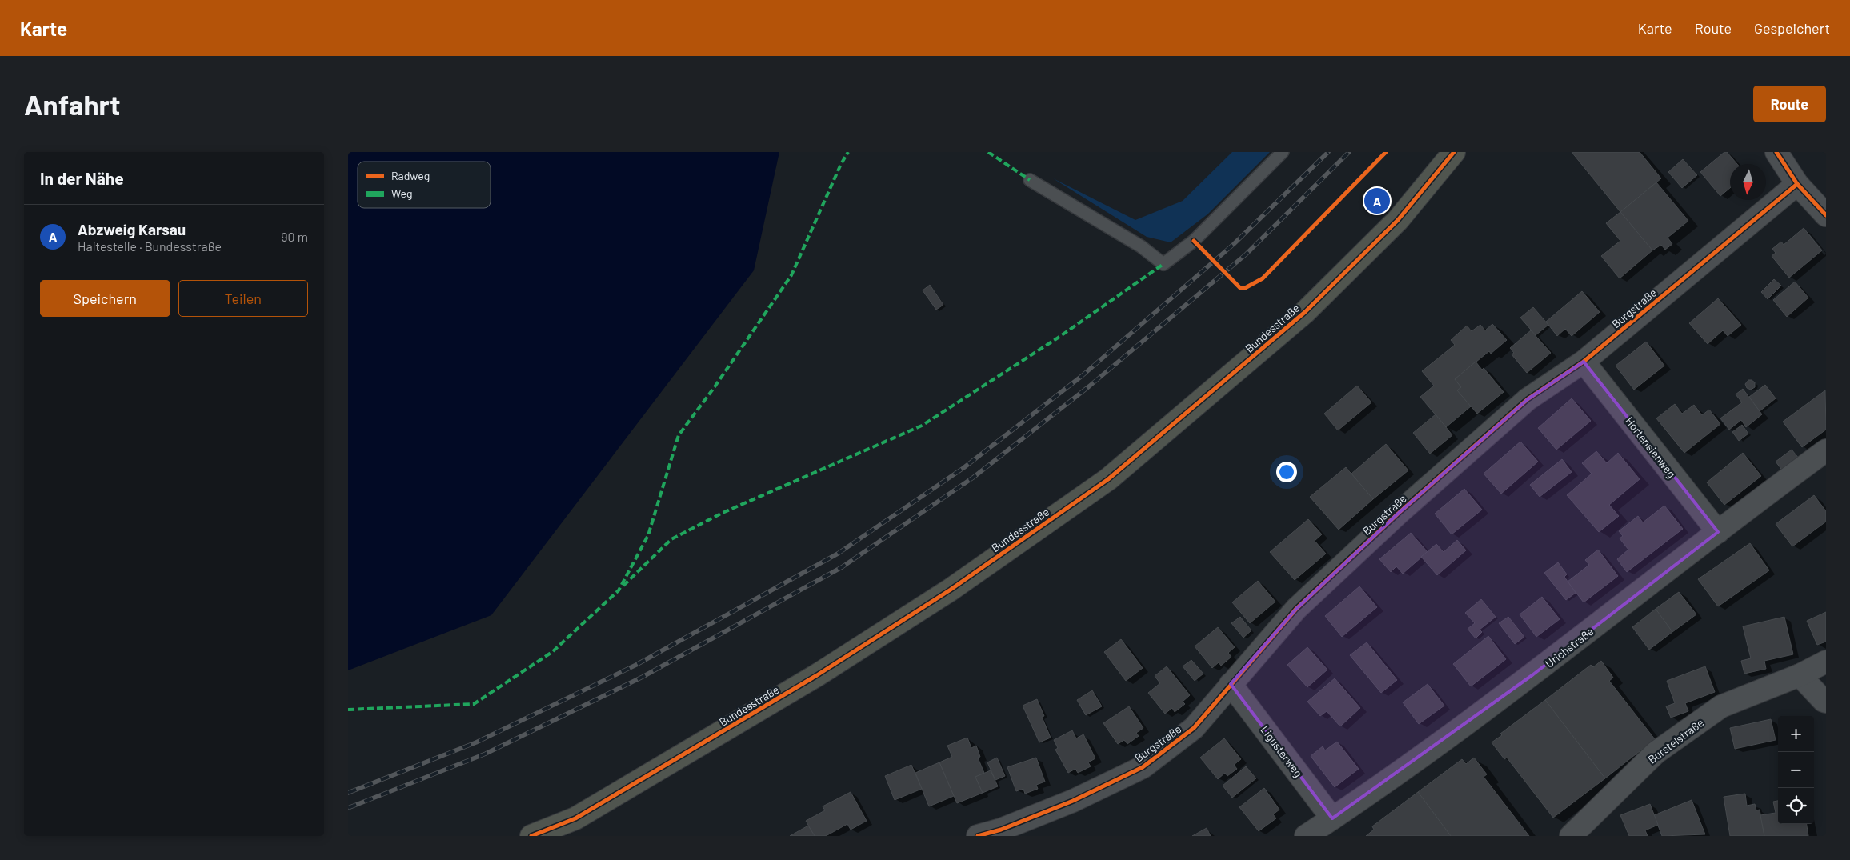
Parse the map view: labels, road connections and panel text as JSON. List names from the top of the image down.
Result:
{
  "streets": {
    "main road": ["Bundesstraße"],
    "street": [
      "Burgstraße",
      "Hortensienweg",
      "Urichstraße",
      "Burstelstraße",
      "Ligusterweg"
    ]
  },
  "crossings": [
    ["Burgstraße", "Hortensienweg"],
    ["Burgstraße", "Ligusterweg"],
    ["Hortensienweg", "Urichstraße"],
    ["Urichstraße", "Ligusterweg"]
  ],
  "legend": ["Radweg", "Weg"],
  "north": "bottom",
  "page": {
    "header": "Karte",
    "nav": ["Karte", "Route", "Gespeichert"],
    "buttons": [
      "Route",
      ["Speichern", "Teilen"]
    ],
    "title": "Anfahrt",
    "heading": "In der Nähe",
    "pins": "A",
    "list": [
      {
        "mark": "A",
        "name": "Abzweig Karsau",
        "note": "Haltestelle · Bundesstraße",
        "value": "90 m"
      }
    ],
    "map_buttons": ["+", "−"]
  }
}
